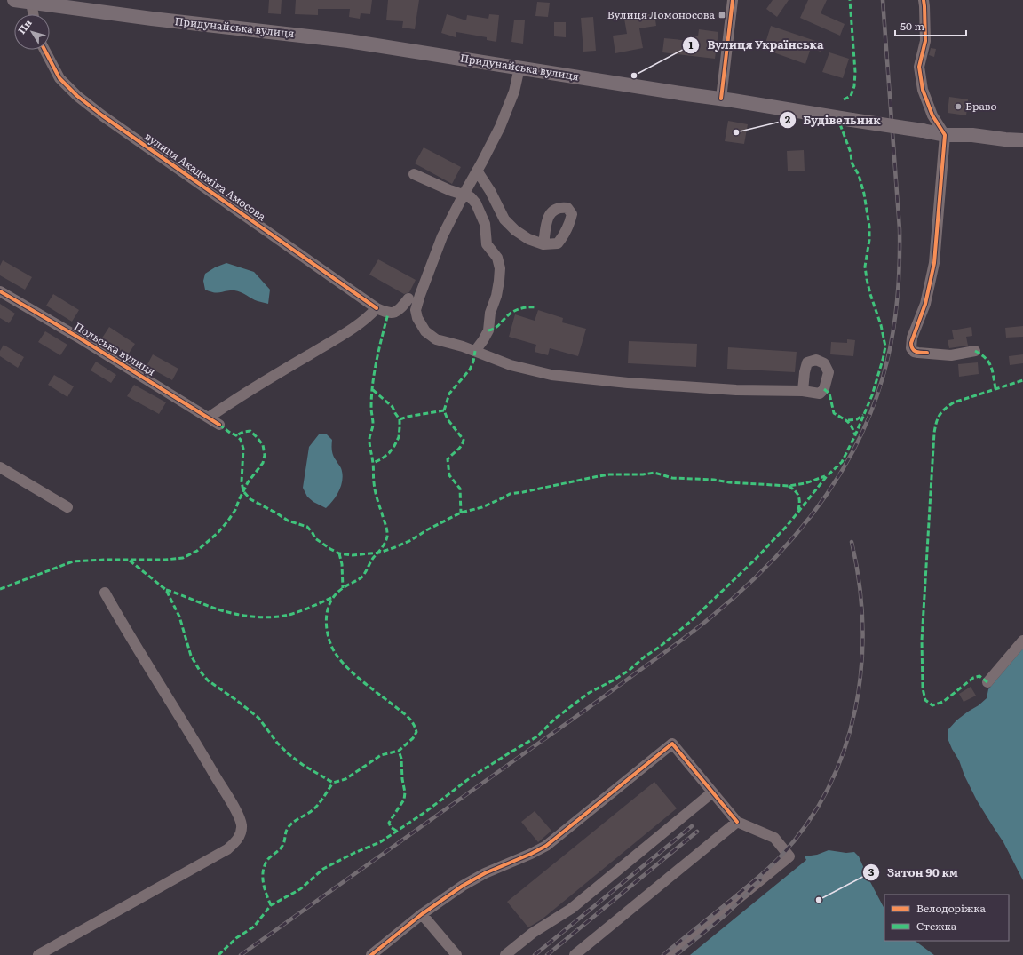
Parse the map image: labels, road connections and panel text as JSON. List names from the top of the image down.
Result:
{
  "streets": {
    "main road": ["Придунайська вулиця"],
    "street": ["вулиця Академіка Амосова", "Польська вулиця"]
  },
  "places": {
    "transit": ["Вулиця Ломоносова"],
    "other": [
      "Вулиця Українська",
      "Браво",
      "Будівельник",
      "Затон 90 км"
    ]
  },
  "legend": ["Велодоріжка", "Стежка"],
  "scale_bar": "50 m",
  "north": "top left"
}
